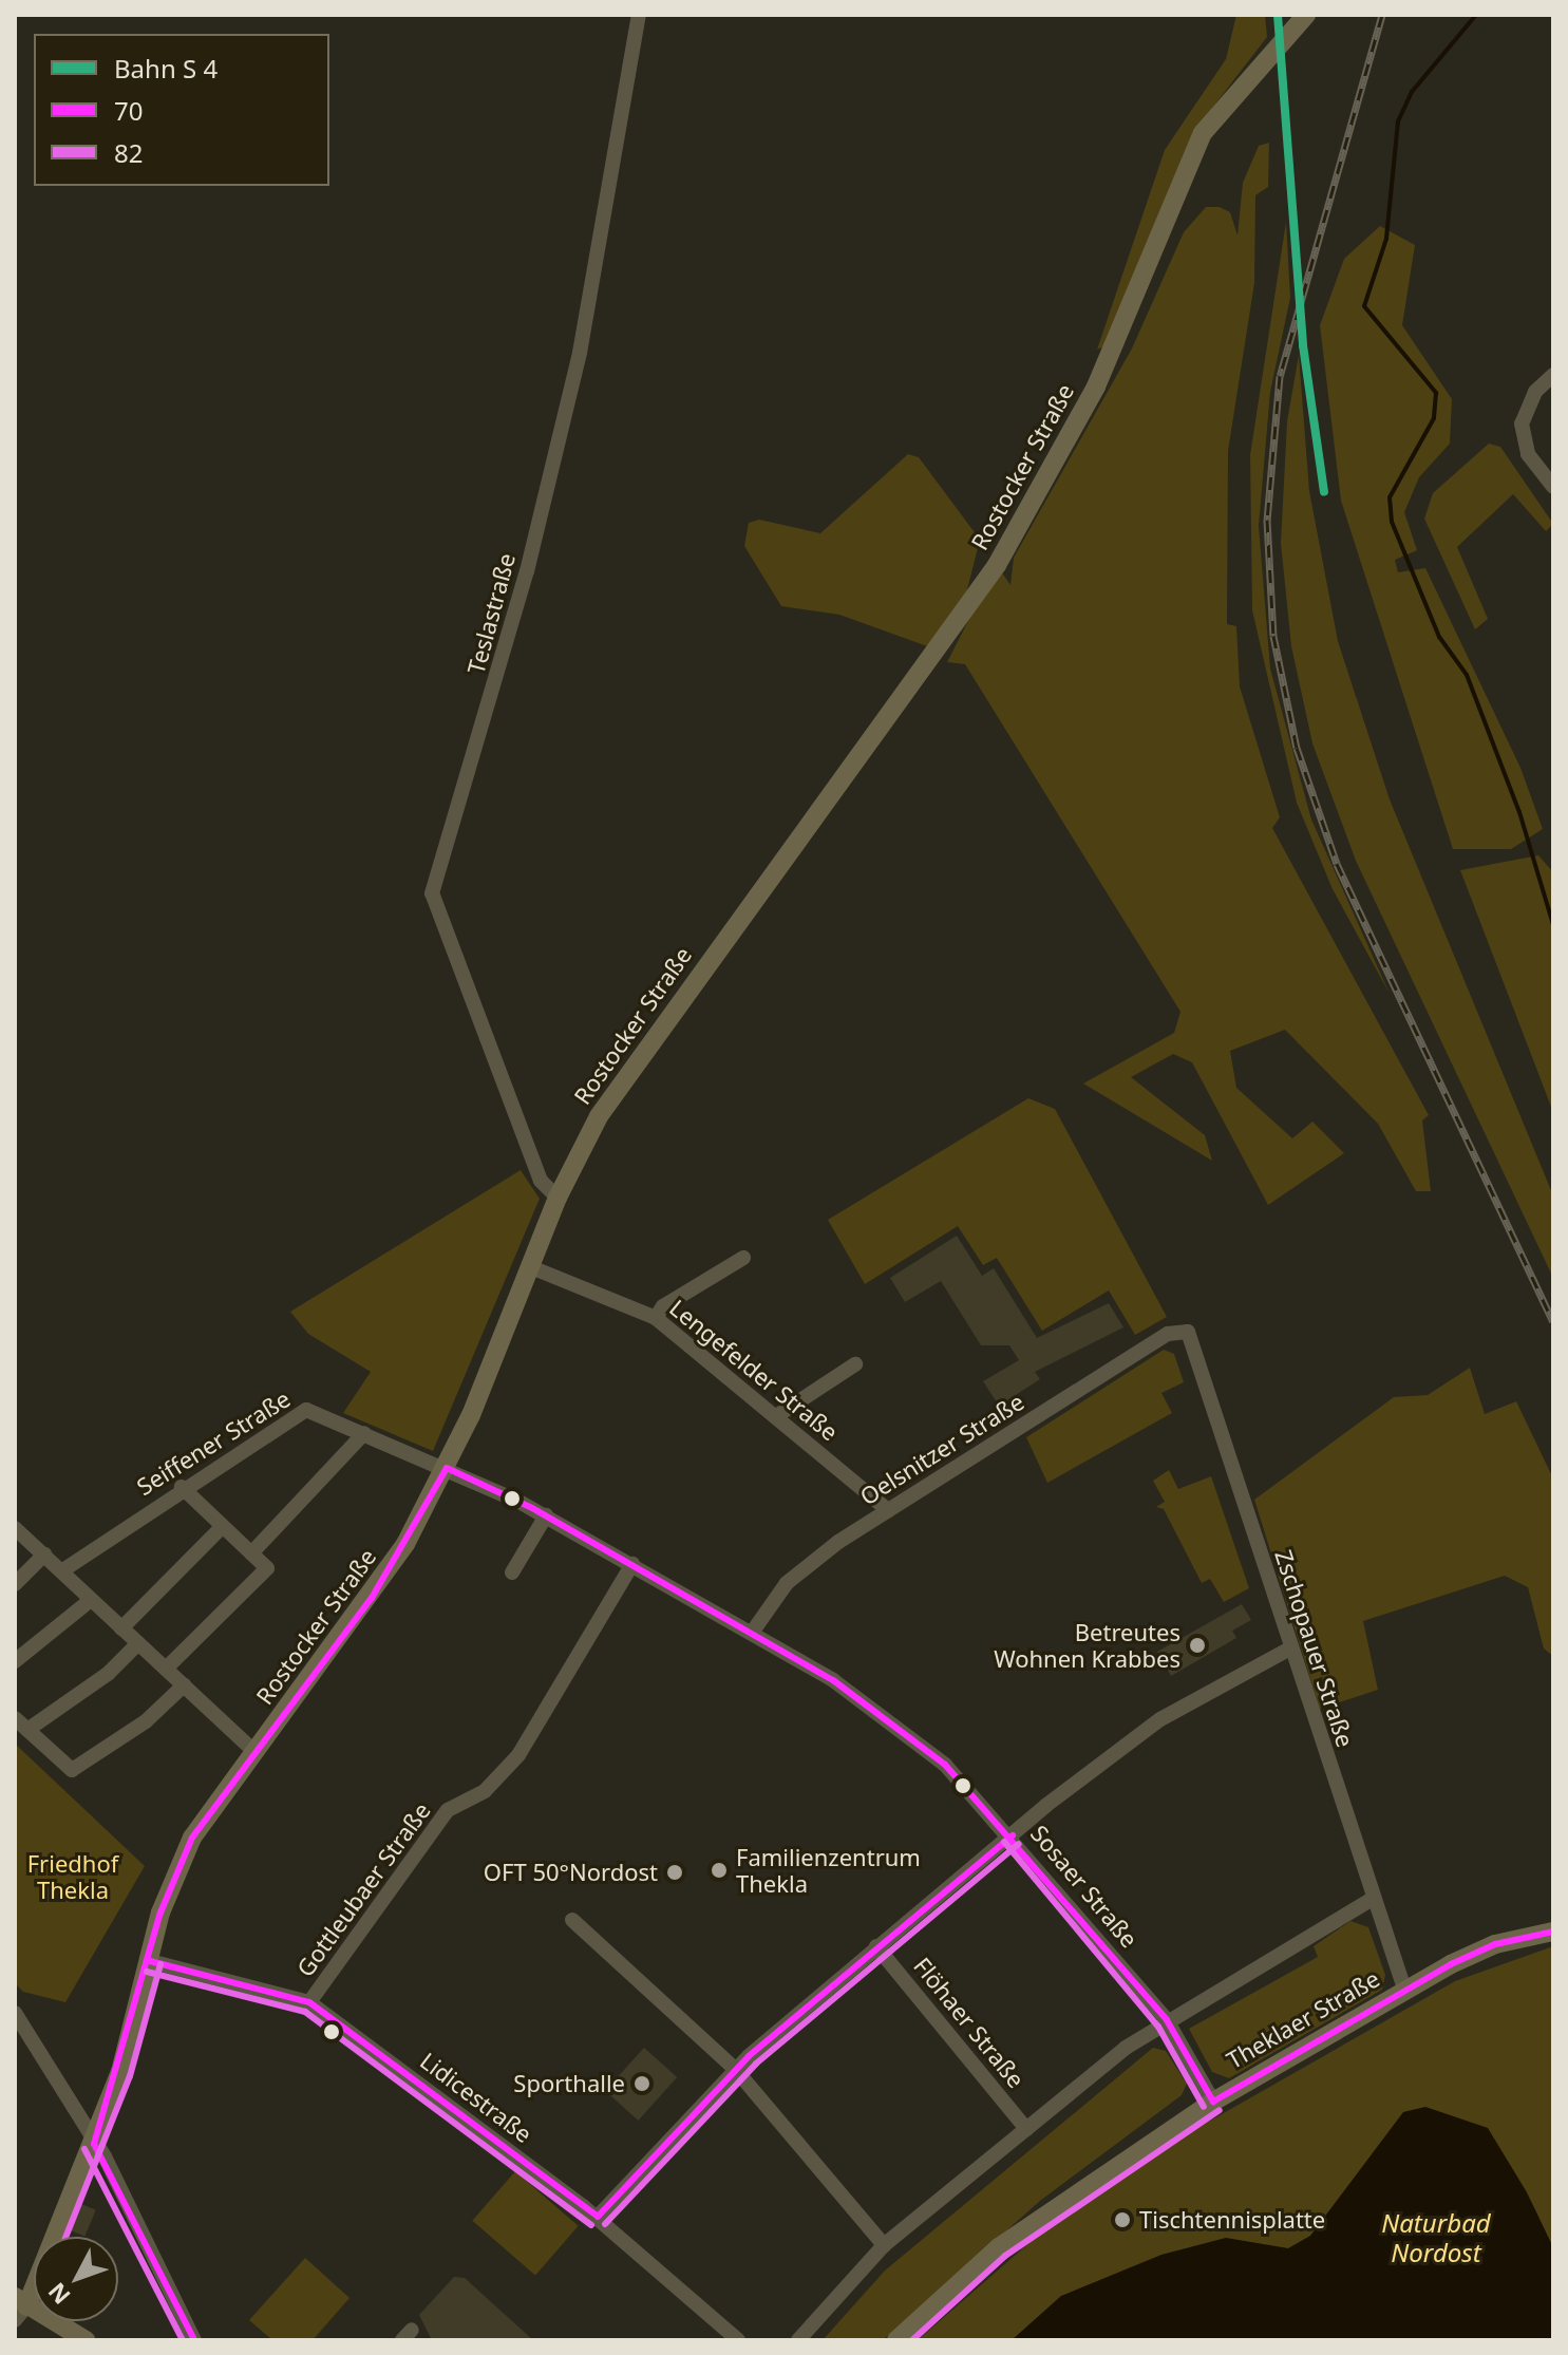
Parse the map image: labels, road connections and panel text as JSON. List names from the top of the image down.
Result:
{
  "streets": {
    "main road": ["Rostocker Straße", "Theklaer Straße"],
    "street": [
      "Teslastraße",
      "Lengefelder Straße",
      "Seiffener Straße",
      "Oelsnitzer Straße",
      "Zschopauer Straße",
      "Sosaer Straße",
      "Gottleubaer Straße",
      "Flöhaer Straße",
      "Lidicestraße"
    ]
  },
  "crossings": [
    ["Rostocker Straße", "Teslastraße"],
    ["Rostocker Straße", "Lengefelder Straße"],
    ["Rostocker Straße", "Seiffener Straße"],
    ["Rostocker Straße", "Sosaer Straße"],
    ["Rostocker Straße", "Lidicestraße"],
    ["Lengefelder Straße", "Oelsnitzer Straße"],
    ["Seiffener Straße", "Sosaer Straße"],
    ["Oelsnitzer Straße", "Zschopauer Straße"],
    ["Oelsnitzer Straße", "Sosaer Straße"],
    ["Zschopauer Straße", "Theklaer Straße"],
    ["Sosaer Straße", "Gottleubaer Straße"],
    ["Sosaer Straße", "Theklaer Straße"],
    ["Gottleubaer Straße", "Lidicestraße"]
  ],
  "water": ["Naturbad Nordost"],
  "parks": ["Friedhof Thekla"],
  "places": [
    "Betreutes Wohnen Krabbes",
    "Familienzentrum Thekla",
    "OFT 50°Nordost",
    "Sporthalle",
    "Tischtennisplatte"
  ],
  "lines": ["transit line 70", "transit line 82"],
  "legend": ["Bahn S 4", "70", "82"],
  "north": "bottom left"
}
